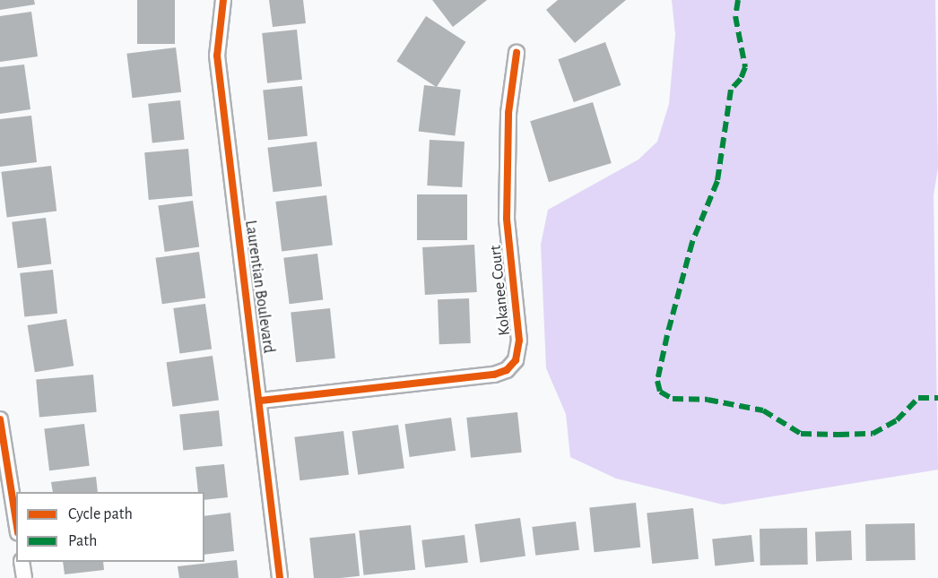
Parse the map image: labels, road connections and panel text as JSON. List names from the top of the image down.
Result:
{
  "streets": {
    "street": ["Laurentian Boulevard", "Kokanee Court"]
  },
  "crossings": [
    ["Laurentian Boulevard", "Kokanee Court"]
  ],
  "legend": ["Cycle path", "Path"]
}
